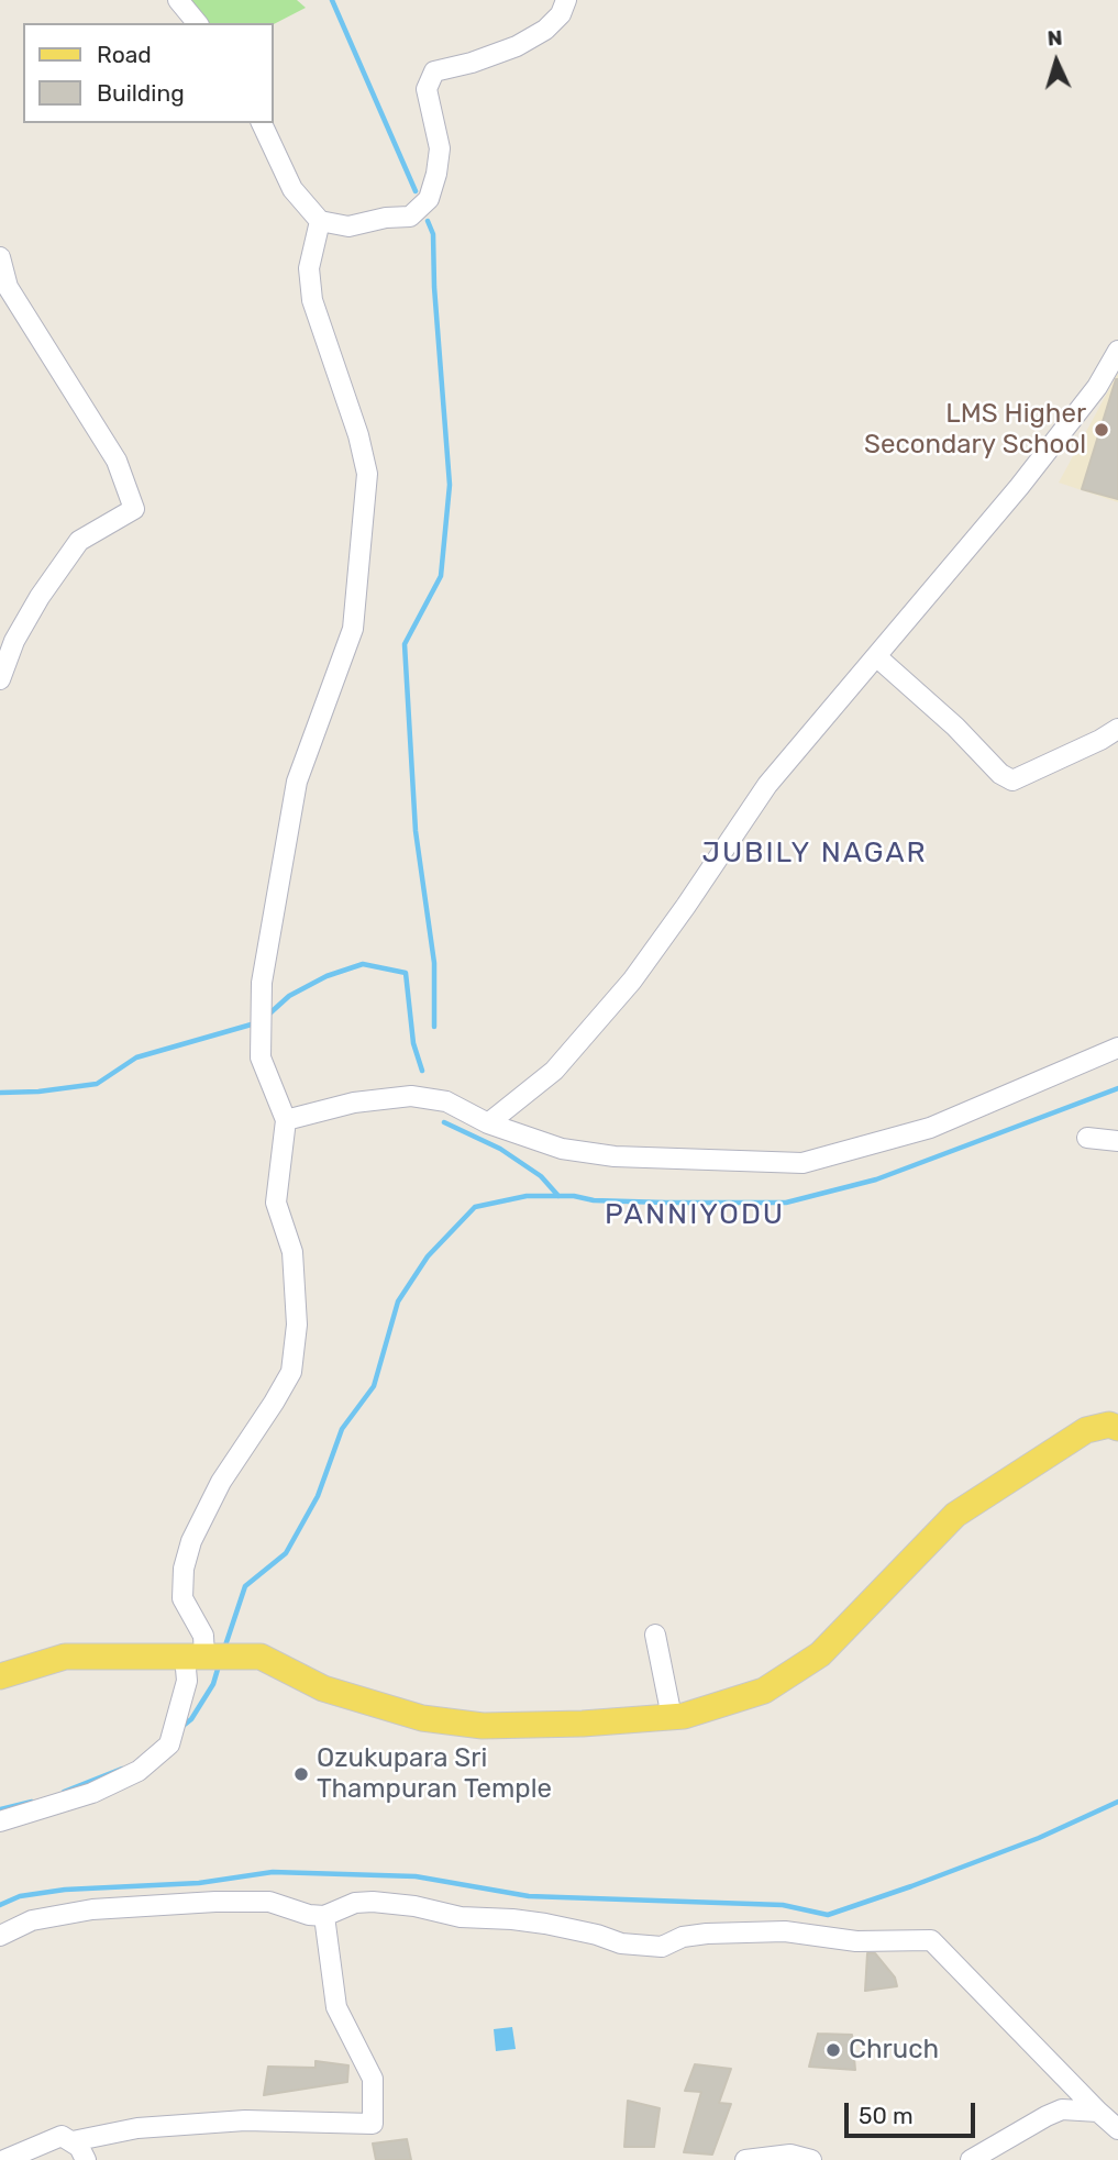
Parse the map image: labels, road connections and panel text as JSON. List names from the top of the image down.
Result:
{
  "districts": ["JUBILY NAGAR", "PANNIYODU"],
  "places": ["LMS Higher Secondary School", "Ozukupara Sri Thampuran Temple", "Chruch"],
  "legend": ["Road", "Building"],
  "scale_bar": "50 m",
  "north": "top"
}
